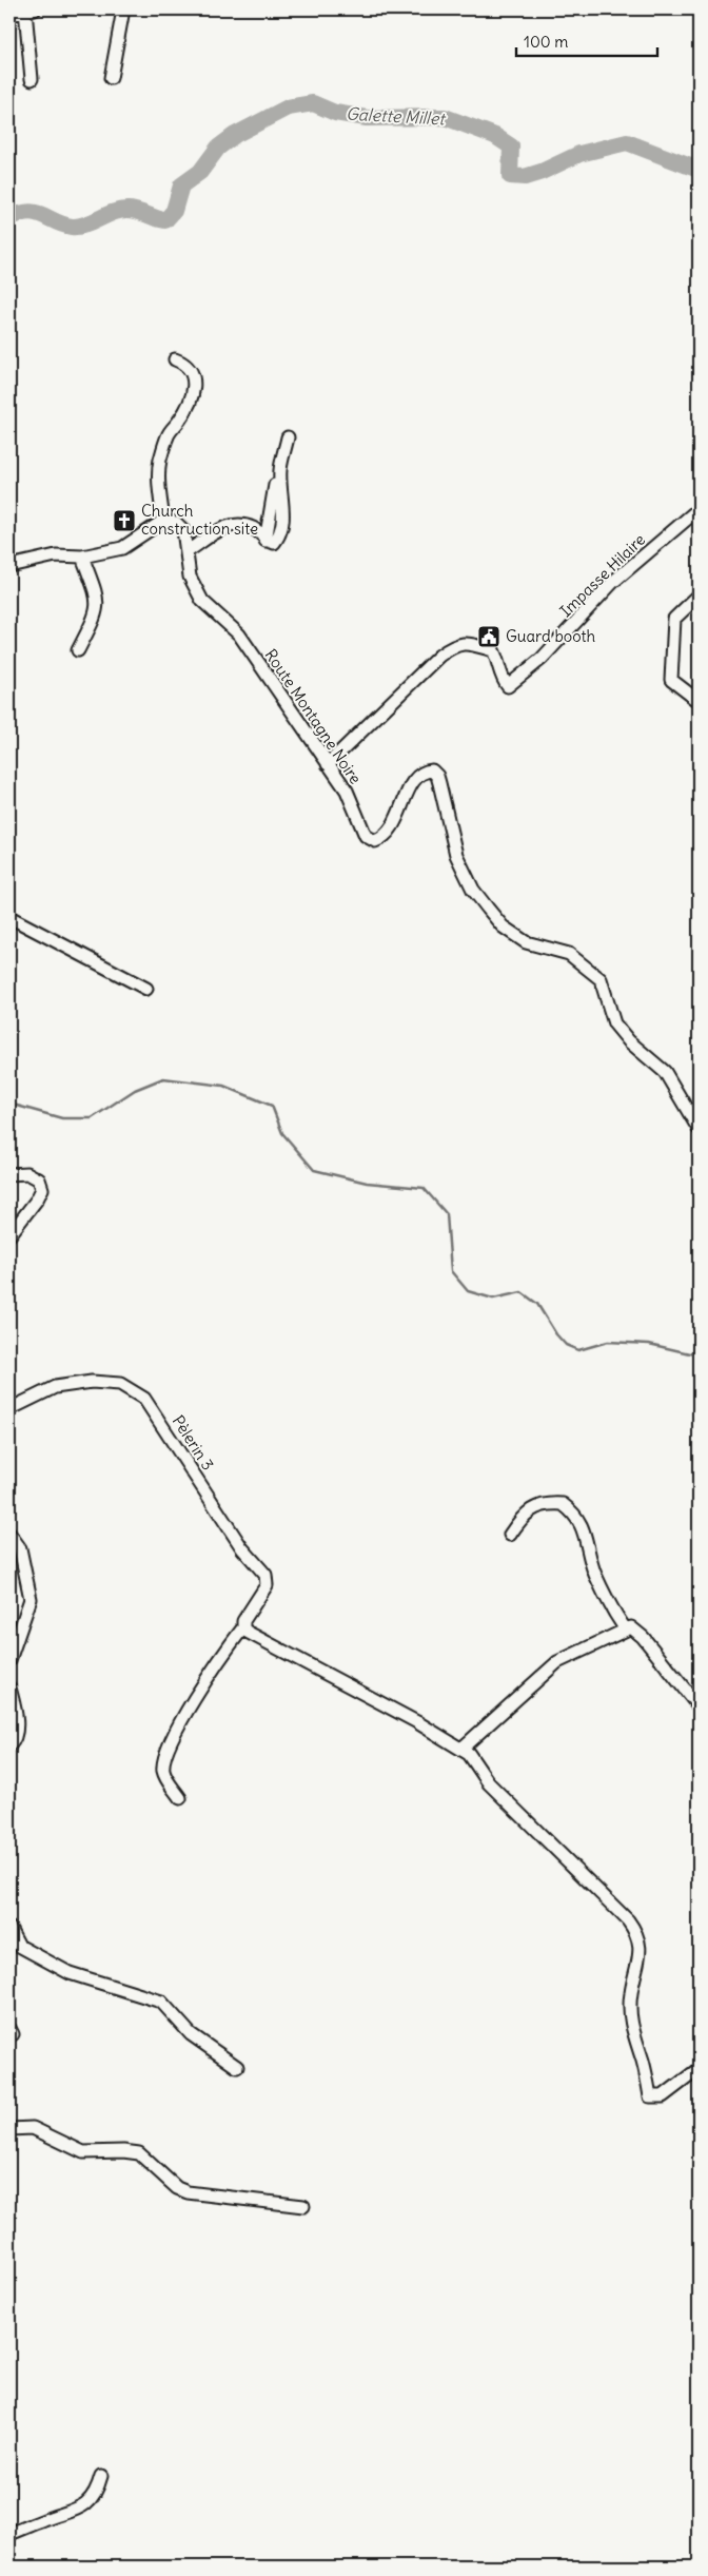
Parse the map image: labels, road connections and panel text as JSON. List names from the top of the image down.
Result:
{
  "streets": {
    "street": ["Impasse Hilaire", "Route Montagne Noire", "Pèlerin 3"]
  },
  "crossings": [
    ["Impasse Hilaire", "Route Montagne Noire"]
  ],
  "water": ["Galette Millet"],
  "places": {
    "church": ["Church construction site"],
    "public building": ["Guard booth"]
  },
  "scale_bar": "100 m"
}
